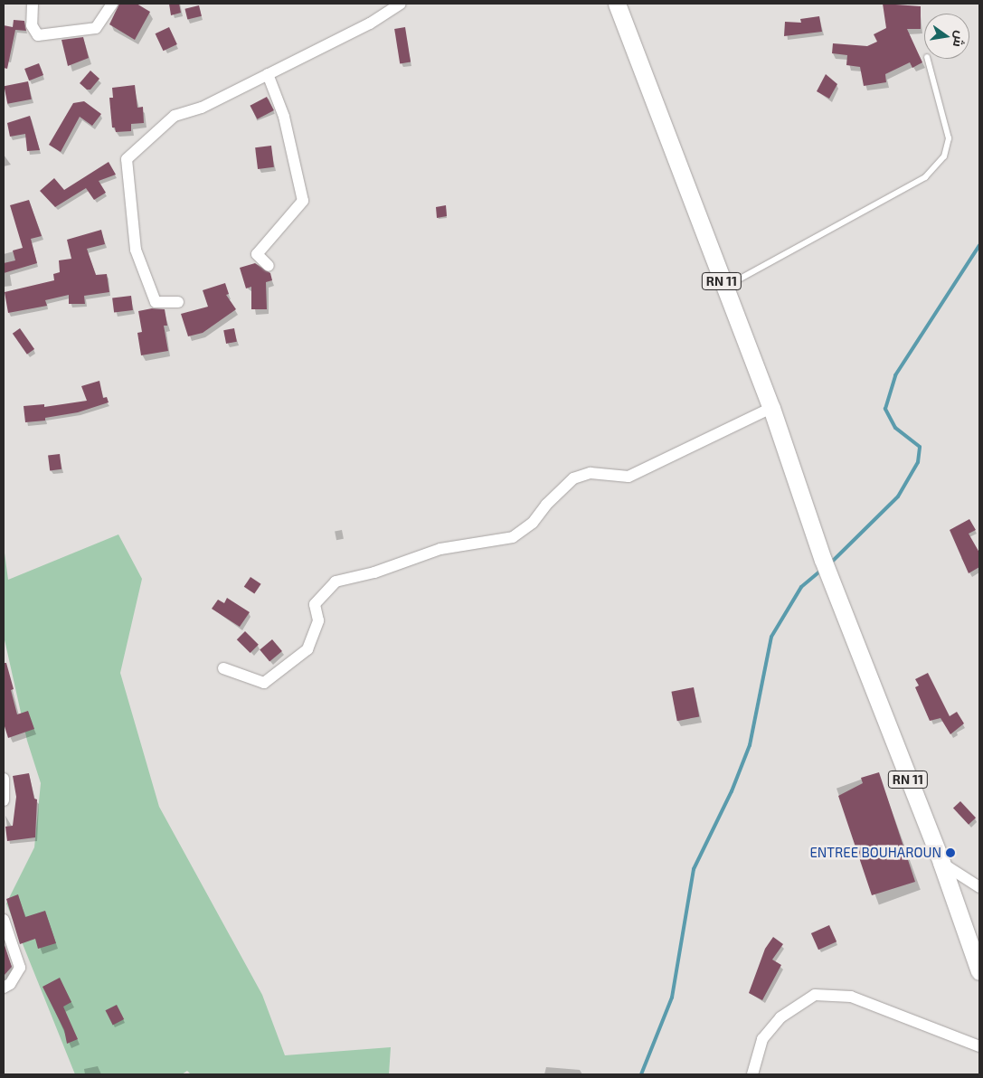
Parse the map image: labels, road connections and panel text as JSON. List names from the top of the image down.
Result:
{
  "streets": {
    "main road": ["RN 11"]
  },
  "places": ["ENTREE BOUHAROUN"],
  "north": "right"
}
